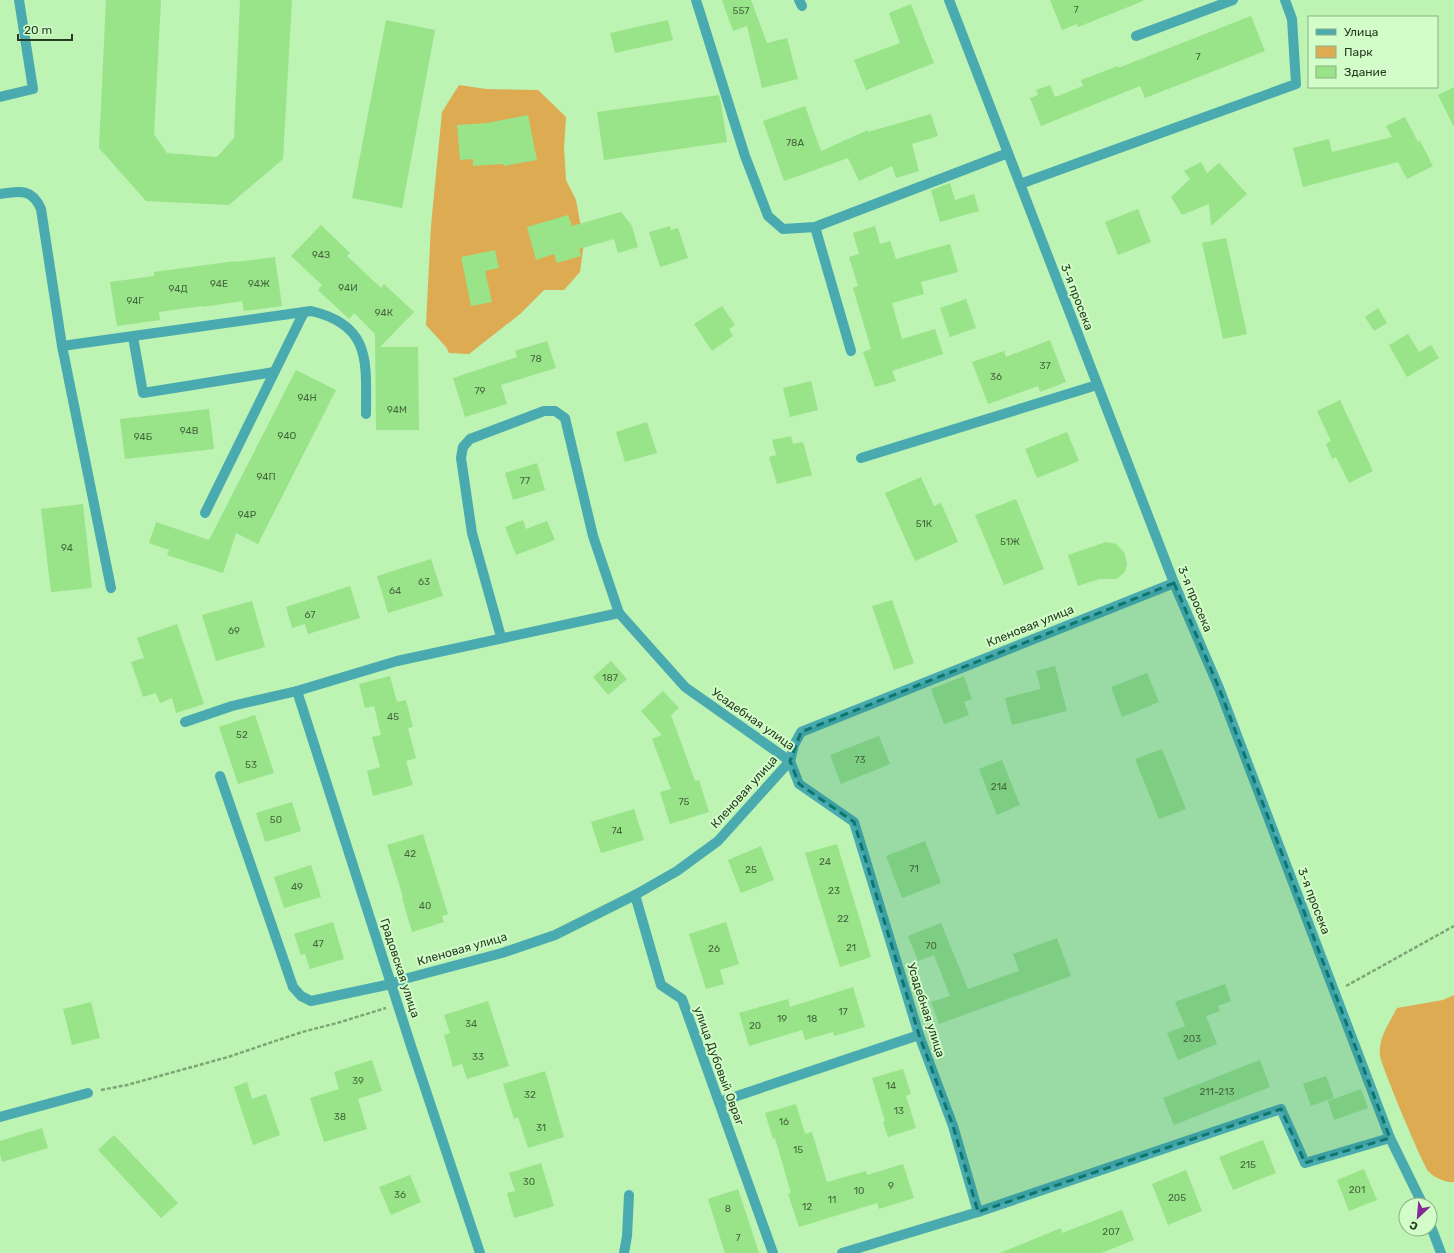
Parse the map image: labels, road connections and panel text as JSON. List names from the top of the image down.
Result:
{
  "streets": {
    "street": [
      "3-я просека",
      "Кленовая улица",
      "Усадебная улица",
      "Градовская улица",
      "улица Дубовый Овраг"
    ]
  },
  "crossings": [
    ["3-я просека", "Кленовая улица"],
    ["Кленовая улица", "Усадебная улица"],
    ["Кленовая улица", "Градовская улица"],
    ["Кленовая улица", "улица Дубовый Овраг"]
  ],
  "house_numbers": [
    "7",
    "557",
    "7",
    "78А",
    "94З",
    "94Е",
    "94Ж",
    "94И",
    "94Д",
    "94Г",
    "94К",
    "78",
    "37",
    "36",
    "79",
    "94Н",
    "94М",
    "94В",
    "94О",
    "94Б",
    "94П",
    "77",
    "94Р",
    "51К",
    "51Ж",
    "94",
    "63",
    "64",
    "67",
    "69",
    "187",
    "45",
    "52",
    "73",
    "53",
    "214",
    "75",
    "50",
    "74",
    "42",
    "24",
    "71",
    "25",
    "49",
    "23",
    "40",
    "22",
    "47",
    "70",
    "21",
    "26",
    "17",
    "19",
    "18",
    "34",
    "20",
    "203",
    "33",
    "39",
    "14",
    "211-213",
    "32",
    "13",
    "38",
    "16",
    "31",
    "15",
    "215",
    "30",
    "9",
    "201",
    "10",
    "36",
    "205",
    "11",
    "12",
    "8",
    "207",
    "7"
  ],
  "legend": ["Улица", "Парк", "Здание"],
  "scale_bar": "20 m",
  "north": "bottom left"
}
